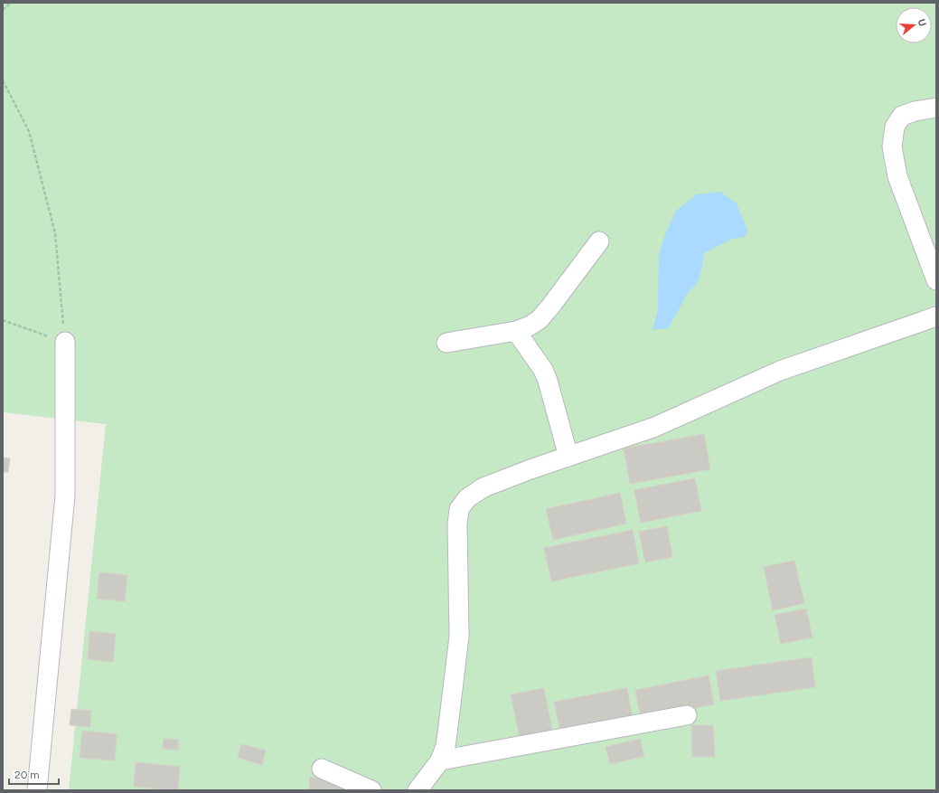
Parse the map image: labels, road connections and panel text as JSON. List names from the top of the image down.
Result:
{
  "scale_bar": "20 m",
  "north": "right"
}
